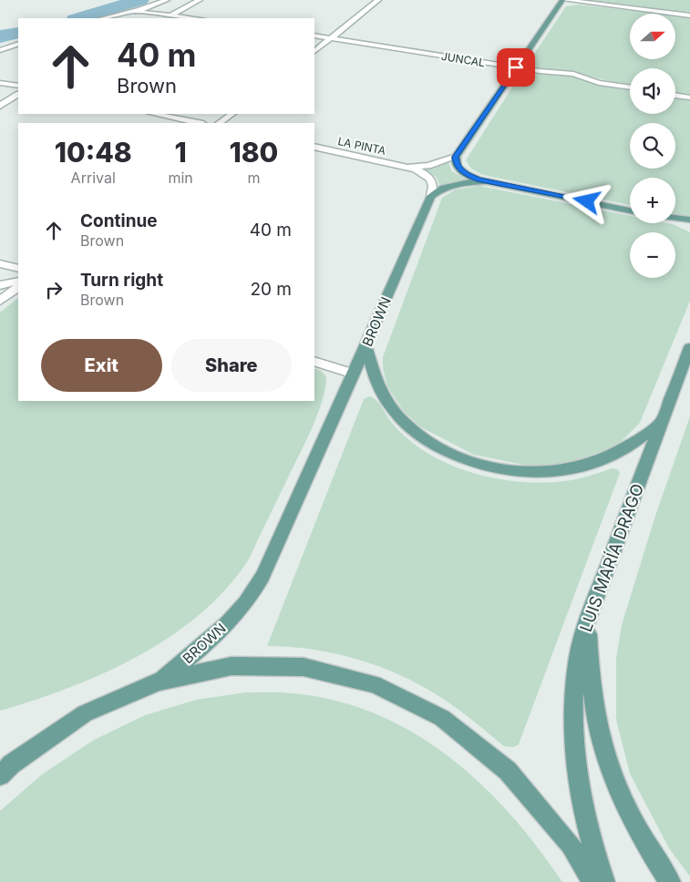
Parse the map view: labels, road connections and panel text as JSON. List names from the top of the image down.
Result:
{
  "streets": {
    "main road": ["BROWN", "LUIS MARÍA DRAGO"],
    "street": ["JUNCAL", "LA PINTA"]
  },
  "crossings": [
    ["LA PINTA", "BROWN"]
  ],
  "north": "right",
  "page": {
    "map_buttons": ["+", "−"],
    "turn": ["40 m", "Brown"],
    "eta": [
      "10:48",
      "Arrival",
      "1",
      "min",
      "180",
      "m"
    ],
    "list": [
      {
        "name": "Continue",
        "note": "Brown",
        "value": "40 m"
      },
      {
        "name": "Turn right",
        "note": "Brown",
        "value": "20 m"
      }
    ],
    "buttons": ["Exit", "Share"]
  }
}
